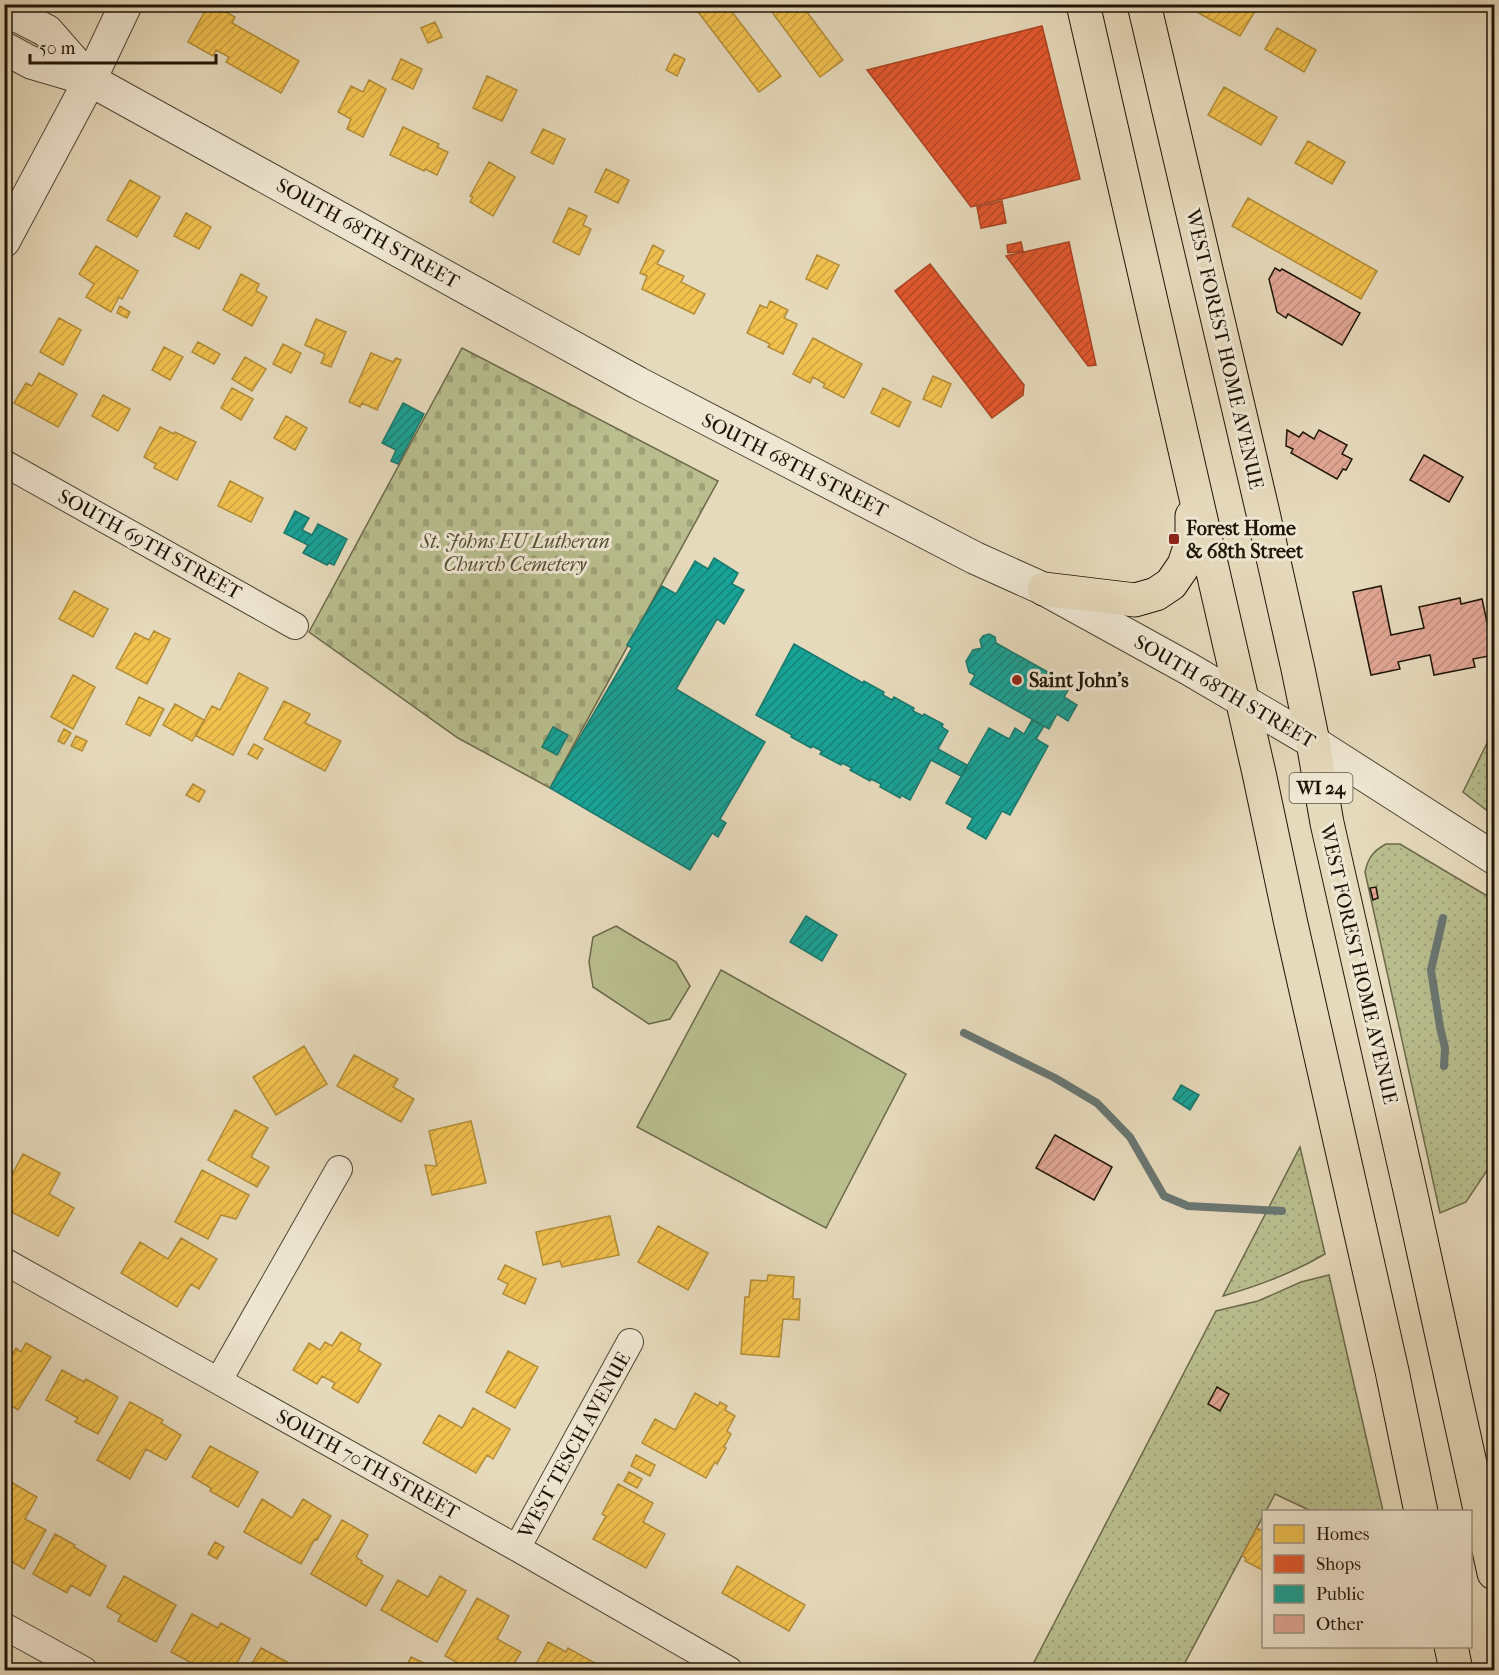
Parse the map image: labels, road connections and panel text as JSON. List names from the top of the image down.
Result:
{
  "streets": {
    "main road": ["WEST FOREST HOME AVENUE", "WI 24"],
    "street": [
      "SOUTH 68TH STREET",
      "SOUTH 69TH STREET",
      "WEST TESCH AVENUE",
      "SOUTH 70TH STREET"
    ]
  },
  "crossings": [
    ["SOUTH 68TH STREET", "WEST FOREST HOME AVENUE"],
    ["SOUTH 68TH STREET", "WI 24"],
    ["WEST TESCH AVENUE", "SOUTH 70TH STREET"]
  ],
  "parks": ["St. Johns EU Lutheran Church Cemetery"],
  "places": {
    "transit": ["Forest Home & 68th Street"],
    "other": ["Saint John's"]
  },
  "legend": [
    "Homes",
    "Shops",
    "Public",
    "Other"
  ],
  "scale_bar": "50 m"
}
